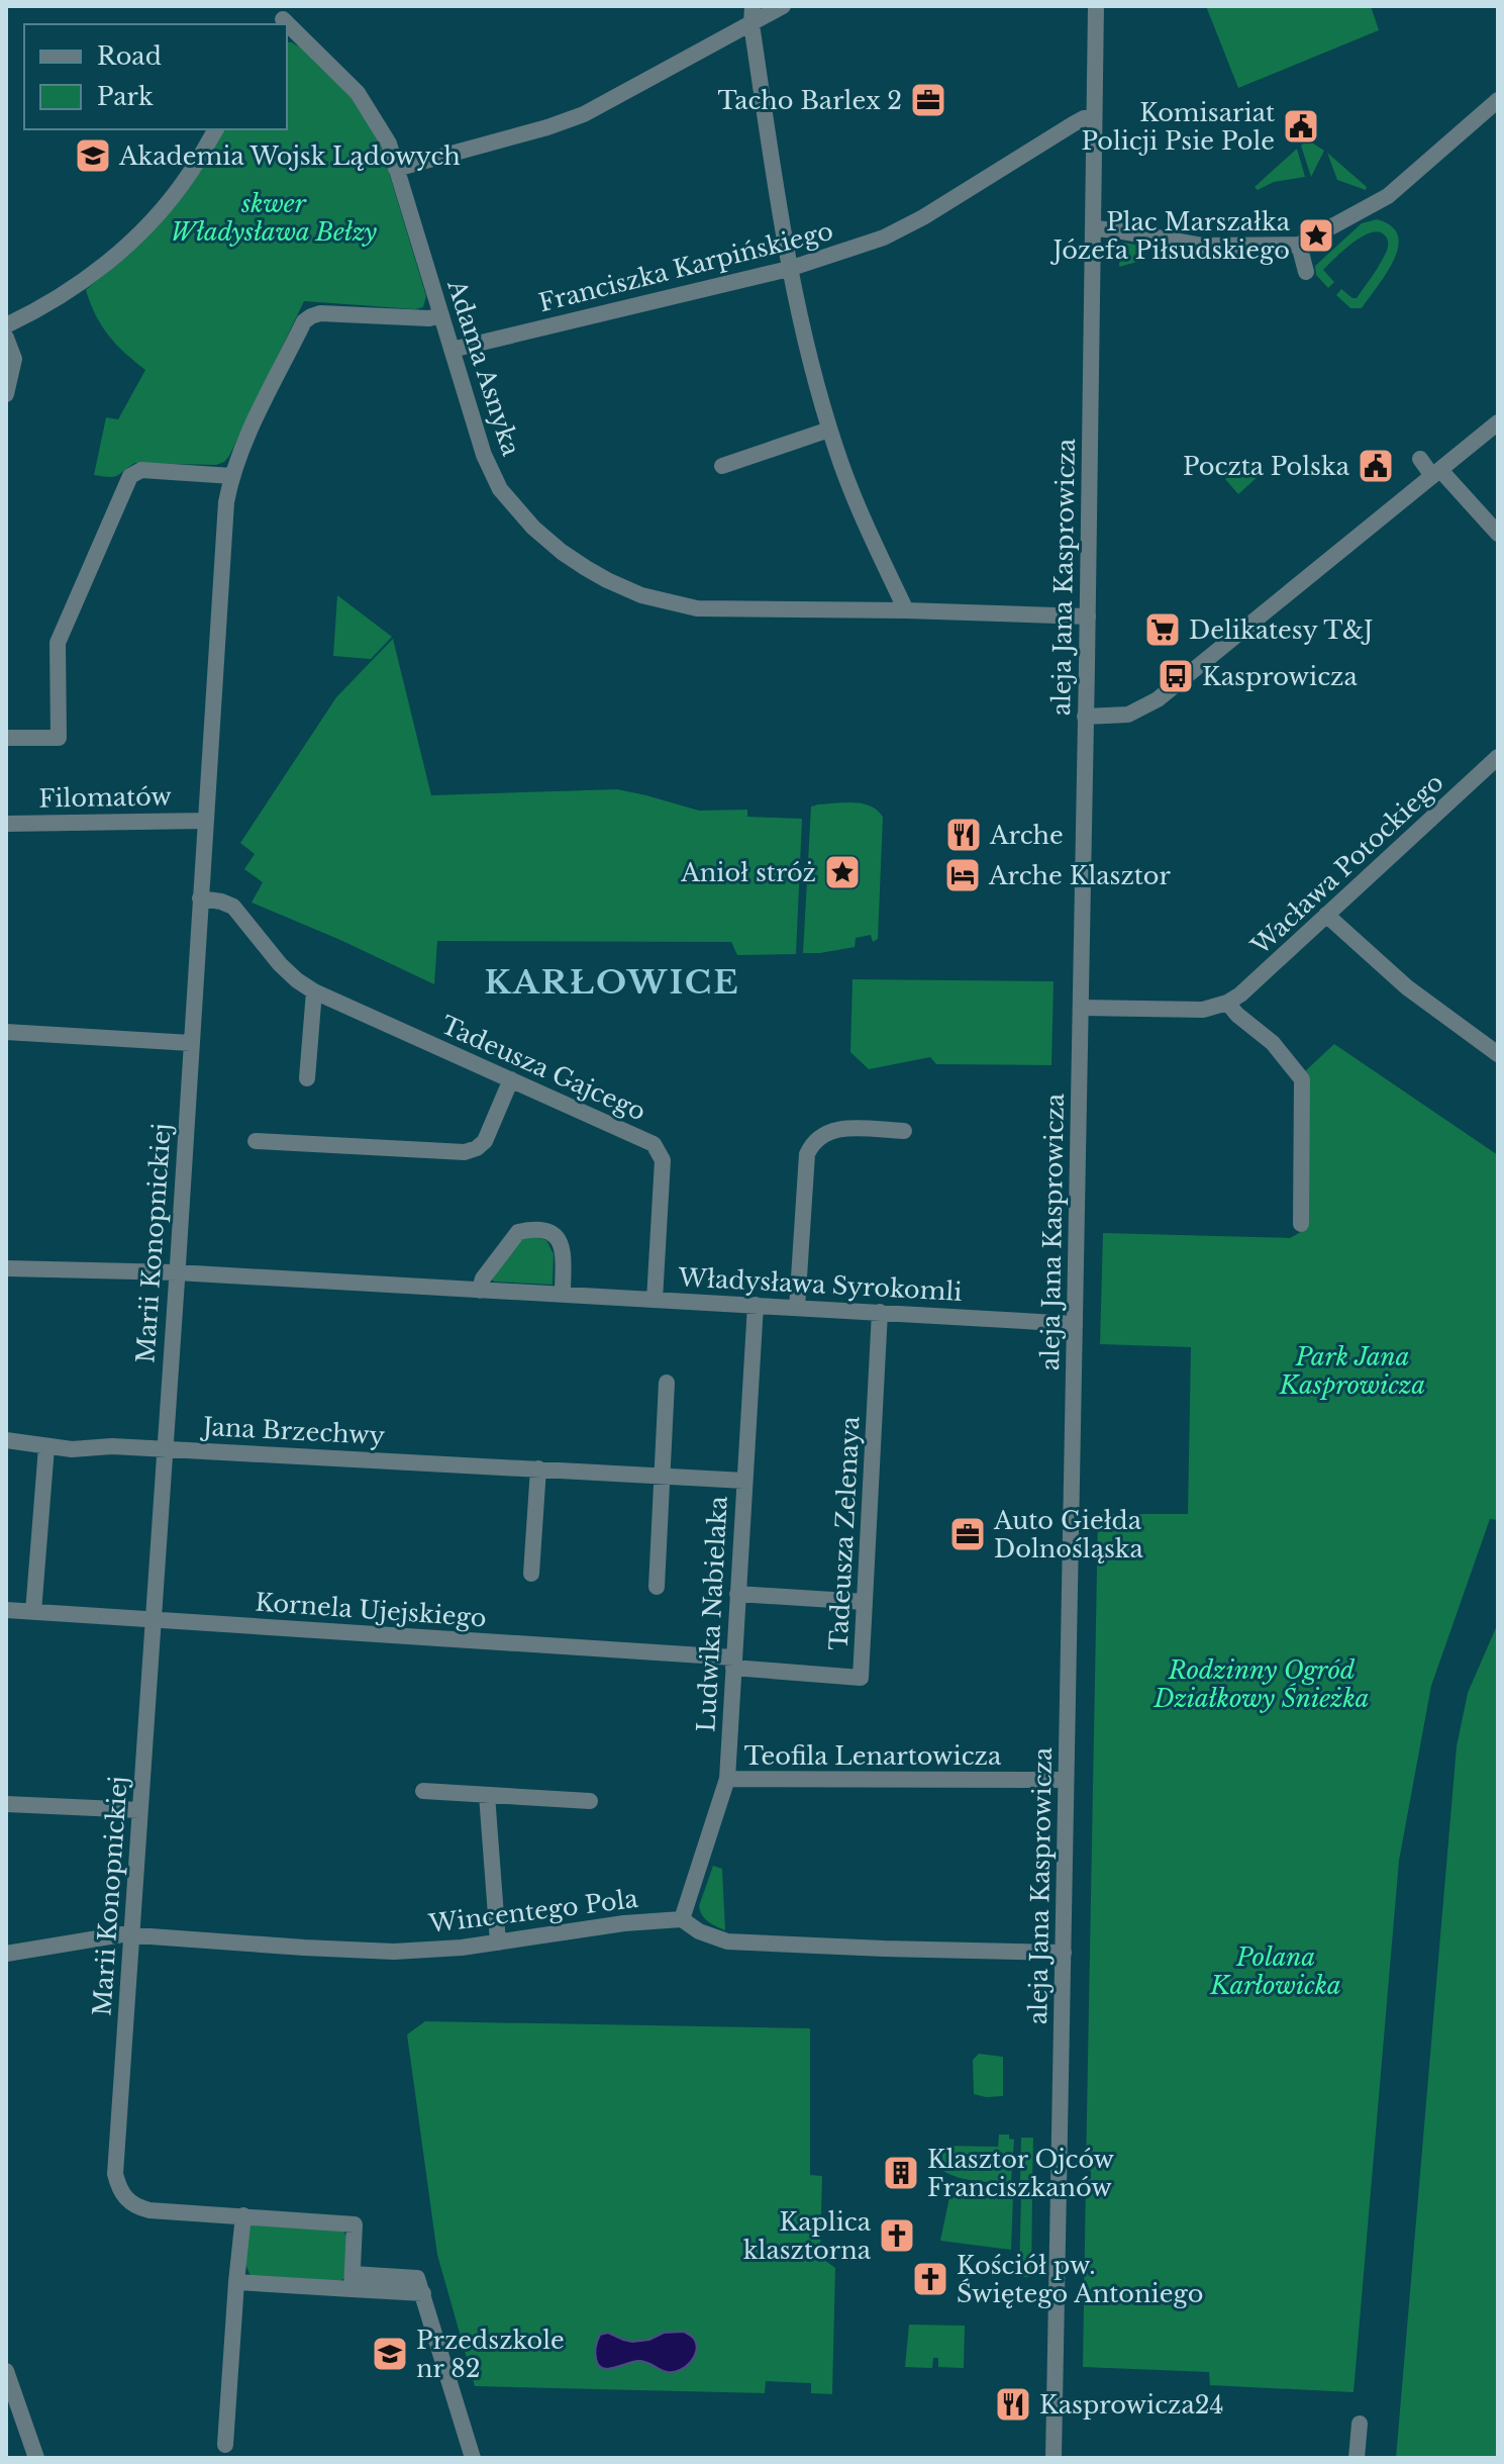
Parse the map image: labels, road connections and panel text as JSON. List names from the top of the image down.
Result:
{
  "streets": {
    "street": [
      "Franciszka Karpińskiego",
      "Adama Asnyka",
      "aleja Jana Kasprowicza",
      "Filomatów",
      "Wacława Potockiego",
      "Tadeusza Gajcego",
      "Marii Konopnickiej",
      "Władysława Syrokomli",
      "Jana Brzechwy",
      "Tadeusza Zelenaya",
      "Kornela Ujejskiego",
      "Ludwika Nabielaka",
      "Teofila Lenartowicza",
      "Wincentego Pola"
    ]
  },
  "crossings": [
    ["Franciszka Karpińskiego", "Adama Asnyka"],
    ["Franciszka Karpińskiego", "aleja Jana Kasprowicza"],
    ["Adama Asnyka", "aleja Jana Kasprowicza"],
    ["Adama Asnyka", "Marii Konopnickiej"],
    ["aleja Jana Kasprowicza", "Wacława Potockiego"],
    ["aleja Jana Kasprowicza", "Władysława Syrokomli"],
    ["aleja Jana Kasprowicza", "Teofila Lenartowicza"],
    ["Filomatów", "Marii Konopnickiej"],
    ["Tadeusza Gajcego", "Marii Konopnickiej"],
    ["Tadeusza Gajcego", "Władysława Syrokomli"],
    ["Marii Konopnickiej", "Władysława Syrokomli"],
    ["Marii Konopnickiej", "Jana Brzechwy"],
    ["Marii Konopnickiej", "Kornela Ujejskiego"],
    ["Marii Konopnickiej", "Wincentego Pola"],
    ["Władysława Syrokomli", "Tadeusza Zelenaya"],
    ["Władysława Syrokomli", "Ludwika Nabielaka"],
    ["Jana Brzechwy", "Ludwika Nabielaka"],
    ["Tadeusza Zelenaya", "Kornela Ujejskiego"],
    ["Tadeusza Zelenaya", "Ludwika Nabielaka"],
    ["Kornela Ujejskiego", "Ludwika Nabielaka"],
    ["Ludwika Nabielaka", "Teofila Lenartowicza"],
    ["Ludwika Nabielaka", "Wincentego Pola"]
  ],
  "districts": ["KARŁOWICE"],
  "parks": [
    "skwer Władysława Bełzy",
    "Park Jana Kasprowicza",
    "Rodzinny Ogród Działkowy Śnieżka",
    "Polana Karłowicka"
  ],
  "places": {
    "office": ["Tacho Barlex 2", "Auto Giełda Dolnośląska"],
    "public building": ["Komisariat Policji Psie Pole", "Poczta Polska"],
    "school or university": ["Akademia Wojsk Lądowych", "Przedszkole nr 82"],
    "place": ["Plac Marszałka Józefa Piłsudskiego", "Anioł stróż"],
    "supermarket": ["Delikatesy T&J"],
    "bus stop": ["Kasprowicza"],
    "restaurant": ["Arche", "Kasprowicza24"],
    "hotel": ["Arche Klasztor"],
    "building": ["Klasztor Ojców Franciszkanów"],
    "church": ["Kaplica klasztorna", "Kościół pw. Świętego Antoniego"]
  },
  "legend": ["Road", "Park"]
}
